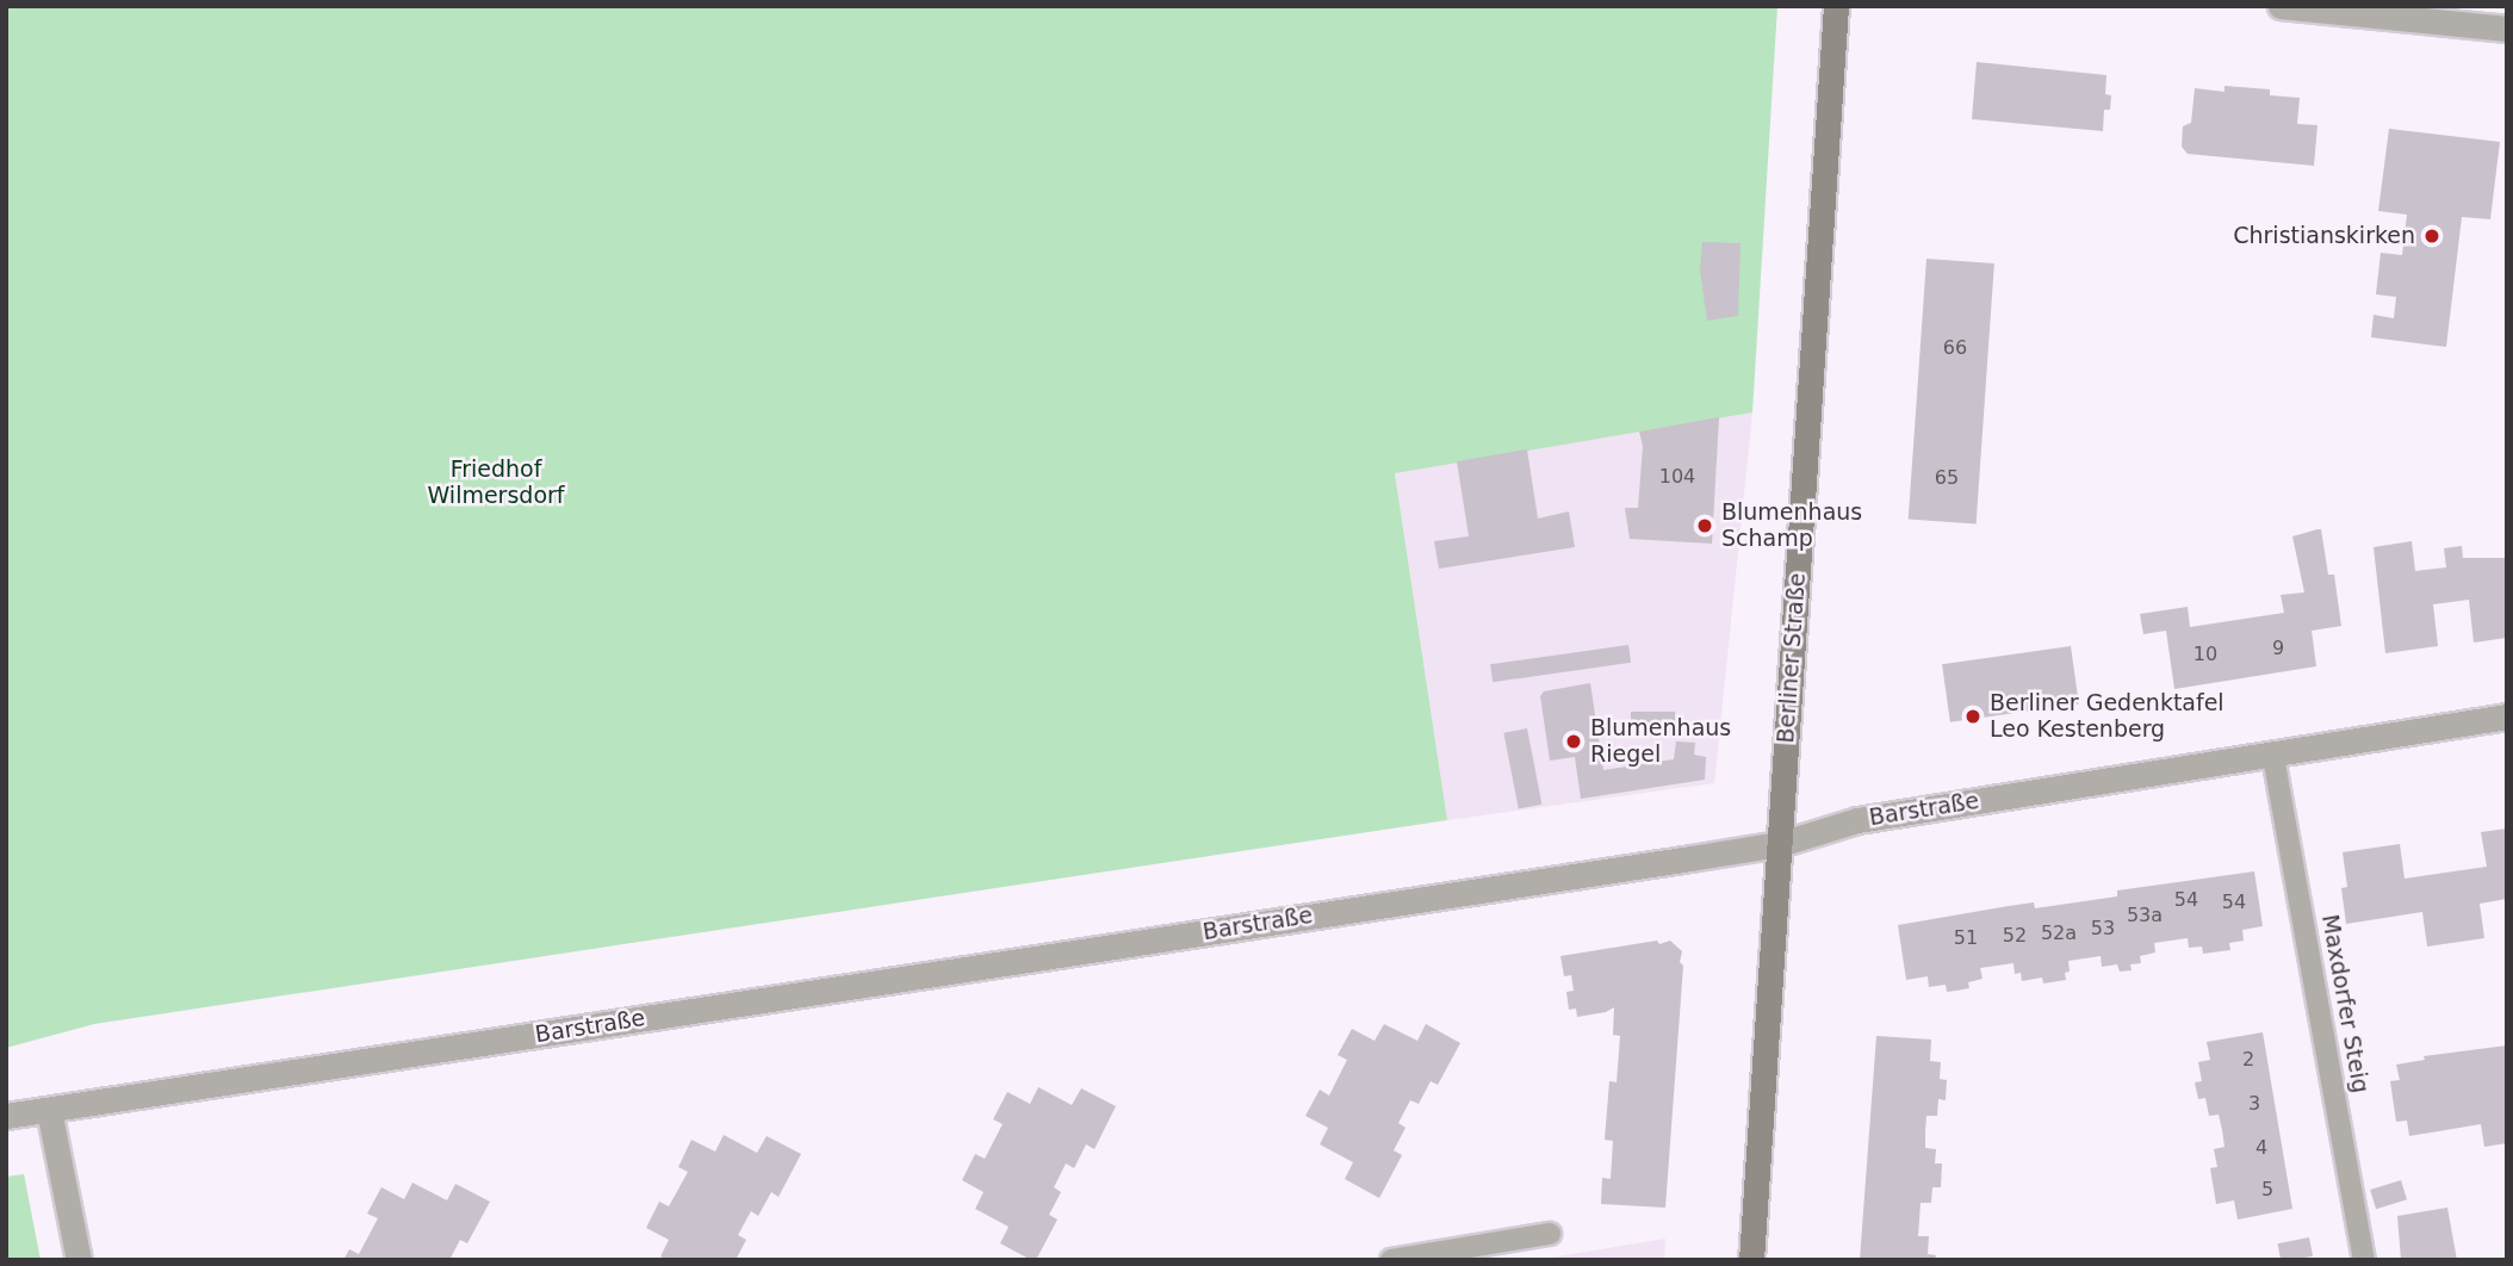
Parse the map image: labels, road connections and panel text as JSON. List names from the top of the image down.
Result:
{
  "streets": {
    "street": ["Berliner Straße", "Barstraße"],
    "lane": ["Maxdorfer Steig"]
  },
  "crossings": [
    ["Berliner Straße", "Barstraße"],
    ["Barstraße", "Maxdorfer Steig"]
  ],
  "parks": ["Friedhof Wilmersdorf"],
  "places": [
    "Christianskirken",
    "Blumenhaus Schamp",
    "Berliner Gedenktafel Leo Kestenberg",
    "Blumenhaus Riegel"
  ],
  "house_numbers": [
    "66",
    "104",
    "65",
    "9",
    "10",
    "54",
    "54",
    "53a",
    "53",
    "52a",
    "52",
    "51",
    "2",
    "3",
    "4",
    "5"
  ]
}
